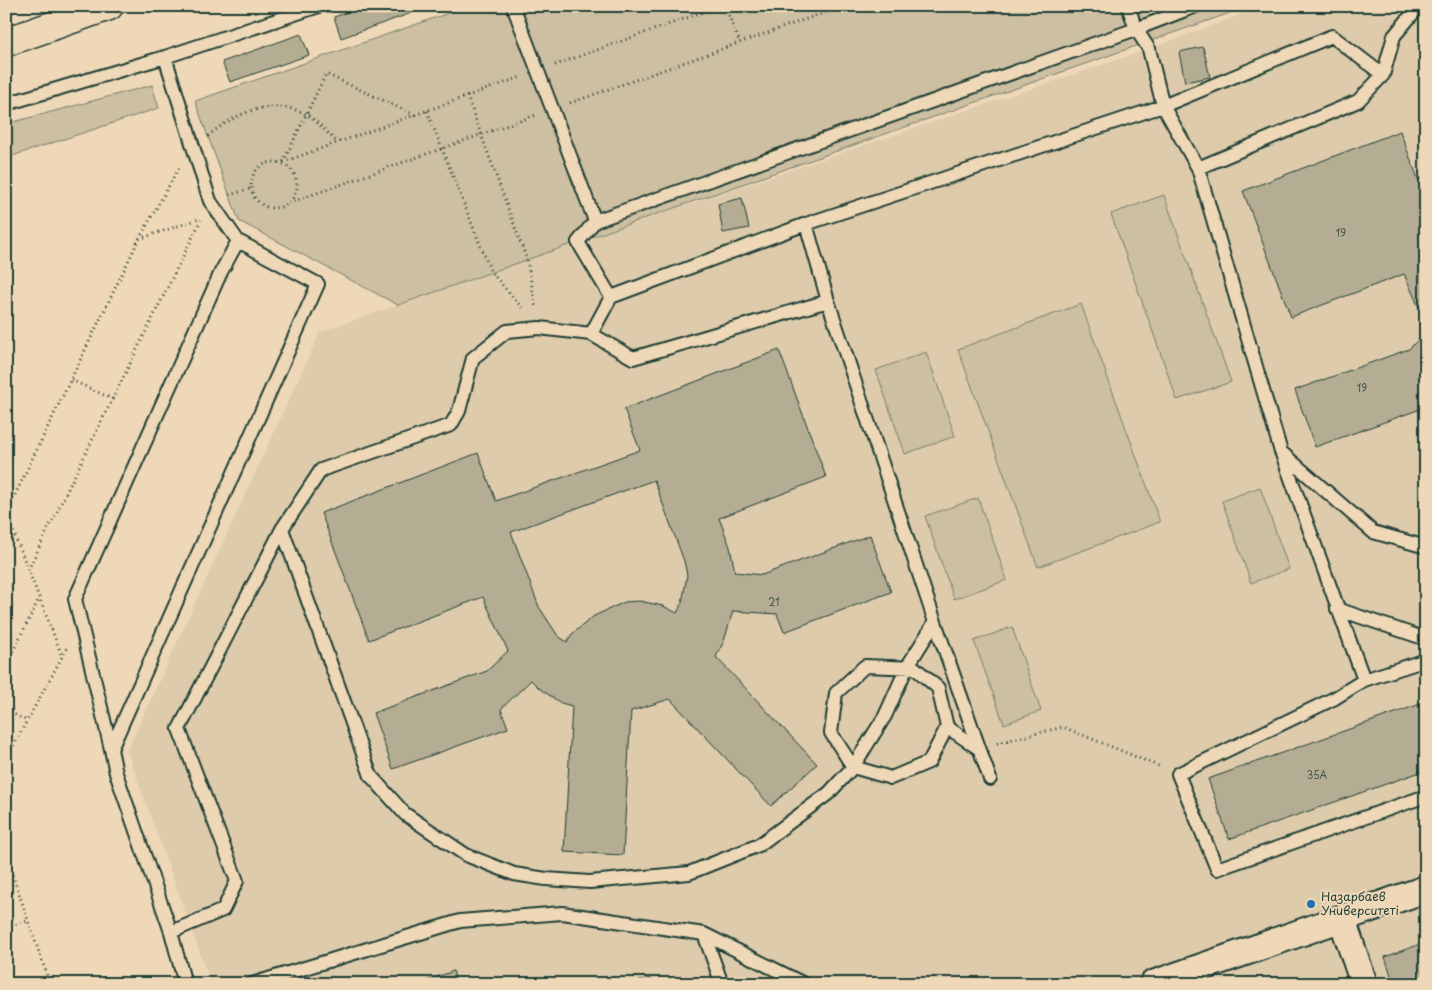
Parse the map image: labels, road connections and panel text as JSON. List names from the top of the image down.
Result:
{
  "places": ["Назарбаев Университеті"],
  "house_numbers": [
    "19",
    "19",
    "21",
    "35А"
  ]
}
